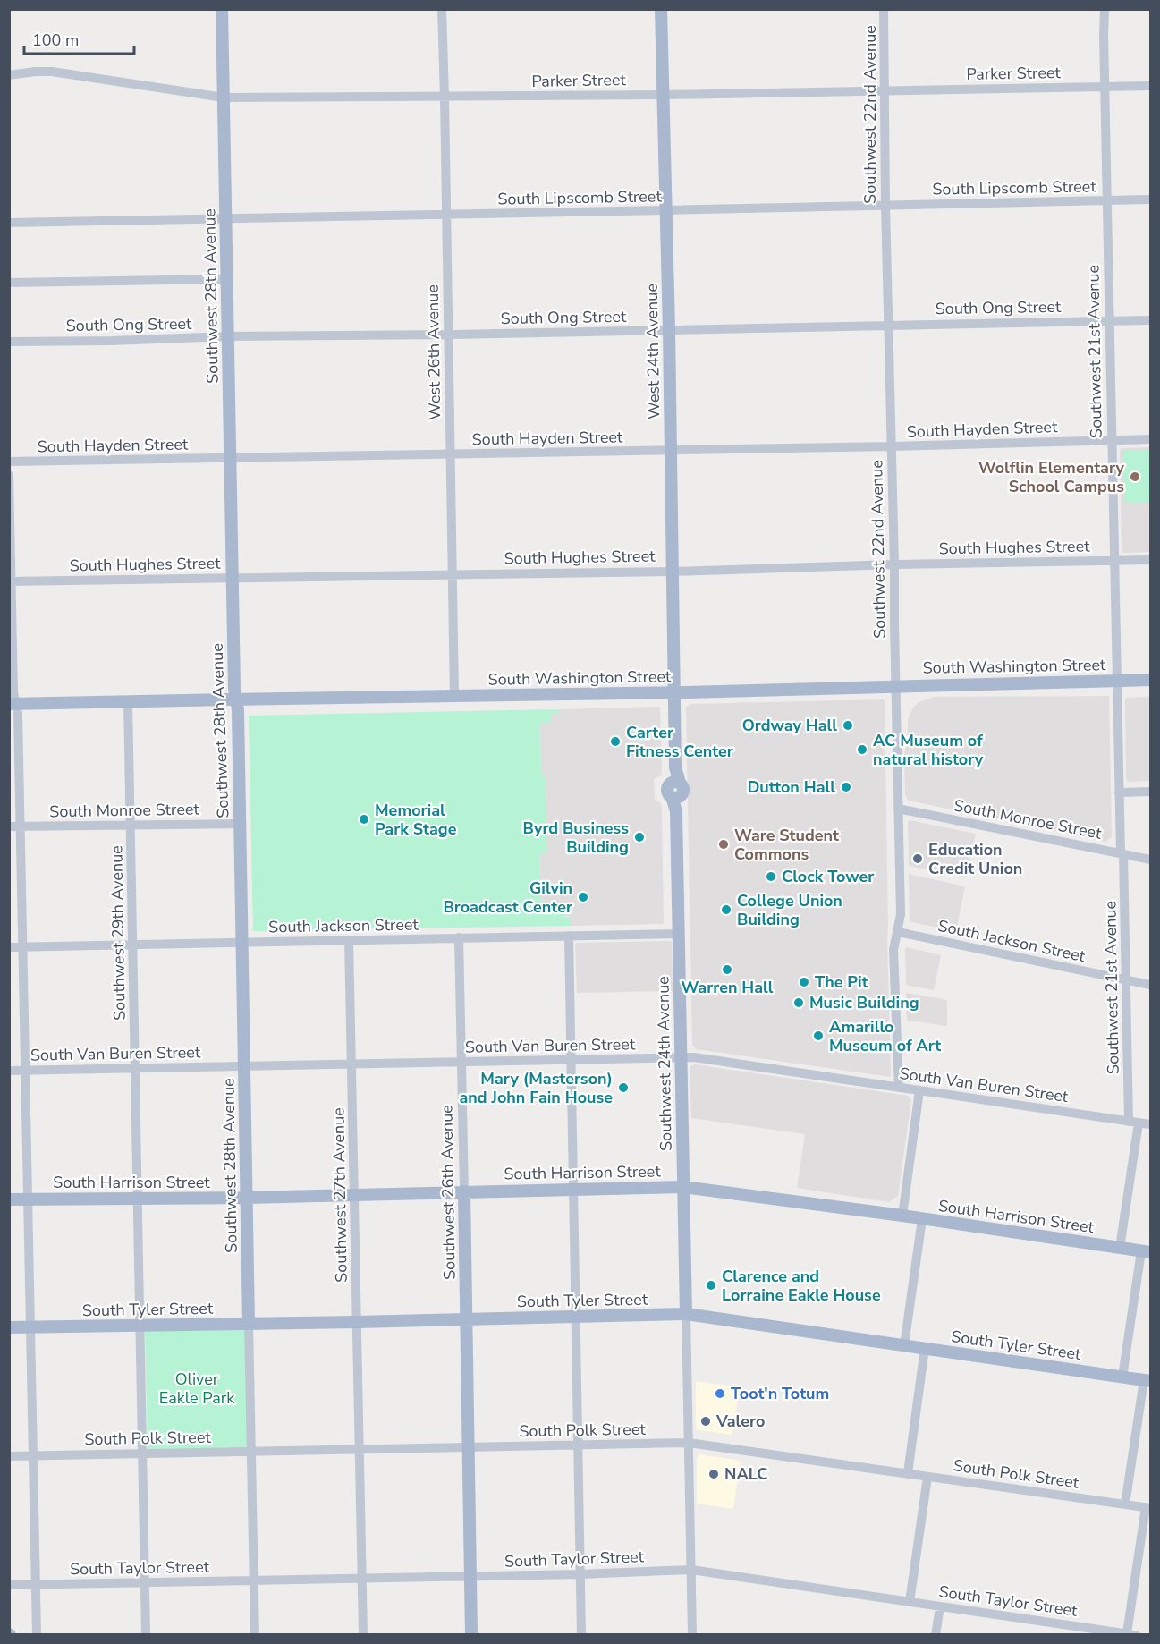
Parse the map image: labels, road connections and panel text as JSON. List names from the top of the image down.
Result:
{
  "streets": {
    "main road": [
      "Southwest 28th Avenue",
      "West 24th Avenue",
      "South Washington Street",
      "Southwest 24th Avenue",
      "South Harrison Street",
      "Southwest 26th Avenue",
      "South Tyler Street"
    ],
    "street": [
      "Parker Street",
      "Southwest 22nd Avenue",
      "South Lipscomb Street",
      "South Ong Street",
      "Southwest 21st Avenue",
      "West 26th Avenue",
      "South Hayden Street",
      "South Hughes Street",
      "South Monroe Street",
      "South Jackson Street",
      "Southwest 29th Avenue",
      "South Van Buren Street",
      "Southwest 27th Avenue",
      "South Polk Street",
      "South Taylor Street"
    ]
  },
  "crossings": [
    ["Parker Street", "Southwest 22nd Avenue"],
    ["Parker Street", "Southwest 28th Avenue"],
    ["Parker Street", "West 24th Avenue"],
    ["Parker Street", "Southwest 21st Avenue"],
    ["Parker Street", "West 26th Avenue"],
    ["Southwest 22nd Avenue", "South Lipscomb Street"],
    ["Southwest 22nd Avenue", "South Ong Street"],
    ["Southwest 22nd Avenue", "South Hayden Street"],
    ["Southwest 22nd Avenue", "South Hughes Street"],
    ["Southwest 22nd Avenue", "South Washington Street"],
    ["Southwest 22nd Avenue", "South Monroe Street"],
    ["Southwest 22nd Avenue", "South Jackson Street"],
    ["Southwest 22nd Avenue", "South Van Buren Street"],
    ["South Lipscomb Street", "Southwest 28th Avenue"],
    ["South Lipscomb Street", "West 24th Avenue"],
    ["South Lipscomb Street", "Southwest 21st Avenue"],
    ["South Lipscomb Street", "West 26th Avenue"],
    ["Southwest 28th Avenue", "South Ong Street"],
    ["Southwest 28th Avenue", "South Hayden Street"],
    ["Southwest 28th Avenue", "South Hughes Street"],
    ["Southwest 28th Avenue", "South Washington Street"],
    ["Southwest 28th Avenue", "South Monroe Street"],
    ["Southwest 28th Avenue", "South Jackson Street"],
    ["Southwest 28th Avenue", "South Van Buren Street"],
    ["Southwest 28th Avenue", "South Harrison Street"],
    ["Southwest 28th Avenue", "South Tyler Street"],
    ["Southwest 28th Avenue", "South Polk Street"],
    ["Southwest 28th Avenue", "South Taylor Street"],
    ["South Ong Street", "West 24th Avenue"],
    ["South Ong Street", "Southwest 21st Avenue"],
    ["South Ong Street", "West 26th Avenue"],
    ["West 24th Avenue", "South Hayden Street"],
    ["West 24th Avenue", "South Hughes Street"],
    ["West 24th Avenue", "South Washington Street"],
    ["West 24th Avenue", "Southwest 24th Avenue"],
    ["Southwest 21st Avenue", "South Hayden Street"],
    ["Southwest 21st Avenue", "South Hughes Street"],
    ["Southwest 21st Avenue", "South Washington Street"],
    ["Southwest 21st Avenue", "South Monroe Street"],
    ["Southwest 21st Avenue", "South Jackson Street"],
    ["Southwest 21st Avenue", "South Van Buren Street"],
    ["Southwest 21st Avenue", "South Harrison Street"],
    ["West 26th Avenue", "South Hayden Street"],
    ["West 26th Avenue", "South Hughes Street"],
    ["West 26th Avenue", "South Washington Street"],
    ["South Washington Street", "Southwest 29th Avenue"],
    ["South Washington Street", "Southwest 24th Avenue"],
    ["South Monroe Street", "Southwest 29th Avenue"],
    ["South Jackson Street", "Southwest 29th Avenue"],
    ["South Jackson Street", "Southwest 24th Avenue"],
    ["South Jackson Street", "Southwest 26th Avenue"],
    ["South Jackson Street", "Southwest 27th Avenue"],
    ["Southwest 29th Avenue", "South Van Buren Street"],
    ["Southwest 29th Avenue", "South Harrison Street"],
    ["Southwest 29th Avenue", "South Tyler Street"],
    ["Southwest 29th Avenue", "South Polk Street"],
    ["Southwest 29th Avenue", "South Taylor Street"],
    ["South Van Buren Street", "Southwest 24th Avenue"],
    ["South Van Buren Street", "Southwest 26th Avenue"],
    ["South Van Buren Street", "Southwest 27th Avenue"],
    ["Southwest 24th Avenue", "South Harrison Street"],
    ["Southwest 24th Avenue", "South Tyler Street"],
    ["Southwest 24th Avenue", "South Polk Street"],
    ["Southwest 24th Avenue", "South Taylor Street"],
    ["South Harrison Street", "Southwest 26th Avenue"],
    ["South Harrison Street", "Southwest 27th Avenue"],
    ["Southwest 26th Avenue", "South Tyler Street"],
    ["Southwest 26th Avenue", "South Polk Street"],
    ["Southwest 26th Avenue", "South Taylor Street"],
    ["Southwest 27th Avenue", "South Tyler Street"],
    ["Southwest 27th Avenue", "South Polk Street"],
    ["Southwest 27th Avenue", "South Taylor Street"]
  ],
  "parks": ["Oliver Eakle Park"],
  "places": [
    "Wolflin Elementary School Campus",
    "Ordway Hall",
    "Carter Fitness Center",
    "AC Museum of natural history",
    "Dutton Hall",
    "Memorial Park Stage",
    "Byrd Business Building",
    "Ware Student Commons",
    "Education Credit Union",
    "Clock Tower",
    "Gilvin Broadcast Center",
    "College Union Building",
    "Warren Hall",
    "The Pit",
    "Music Building",
    "Amarillo Museum of Art",
    "Mary (Masterson) and John Fain House",
    "Clarence and Lorraine Eakle House",
    "Toot'n Totum",
    "Valero",
    "NALC"
  ],
  "scale_bar": "100 m"
}
